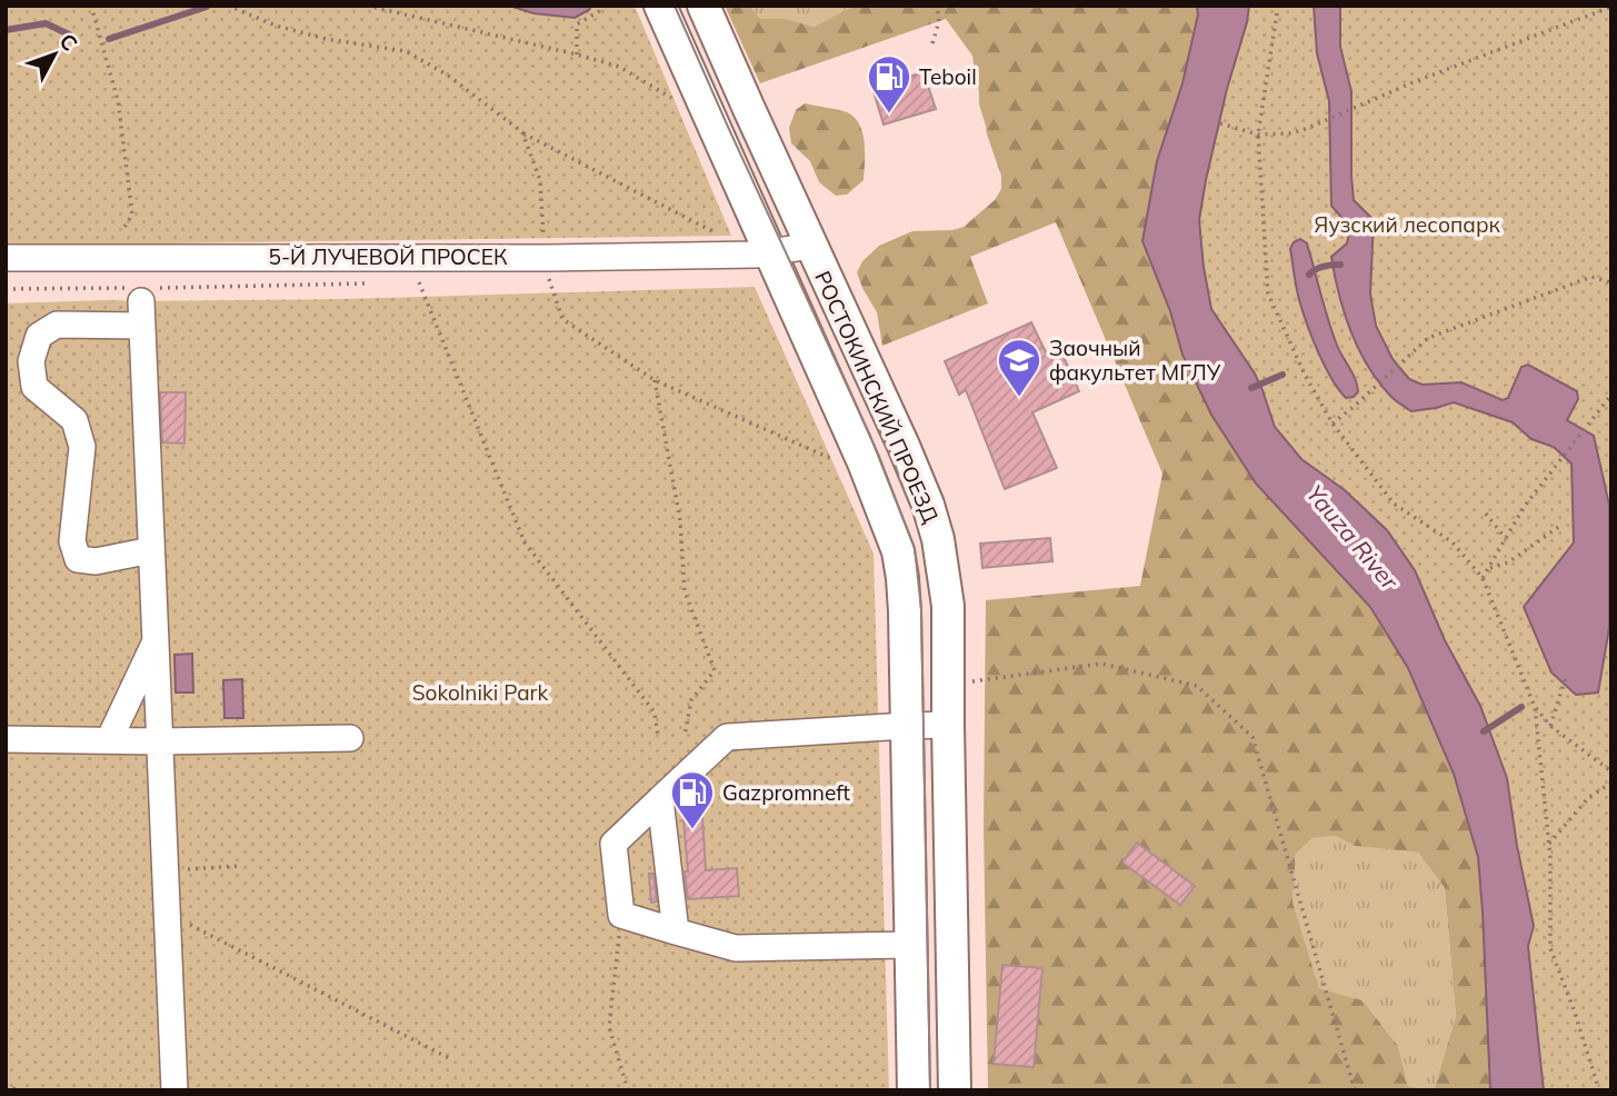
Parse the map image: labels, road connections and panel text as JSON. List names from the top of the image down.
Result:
{
  "streets": {
    "main road": ["РОСТОКИНСКИЙ ПРОЕЗД"],
    "street": ["5-Й ЛУЧЕВОЙ ПРОСЕК"]
  },
  "crossings": [
    ["5-Й ЛУЧЕВОЙ ПРОСЕК", "РОСТОКИНСКИЙ ПРОЕЗД"]
  ],
  "water": ["Yauza River"],
  "parks": ["Яузский лесопарк", "Sokolniki Park"],
  "places": {
    "fuel station": ["Teboil", "Gazpromneft"],
    "school or university": ["Заочный факультет МГЛУ"]
  },
  "north": "top right"
}
